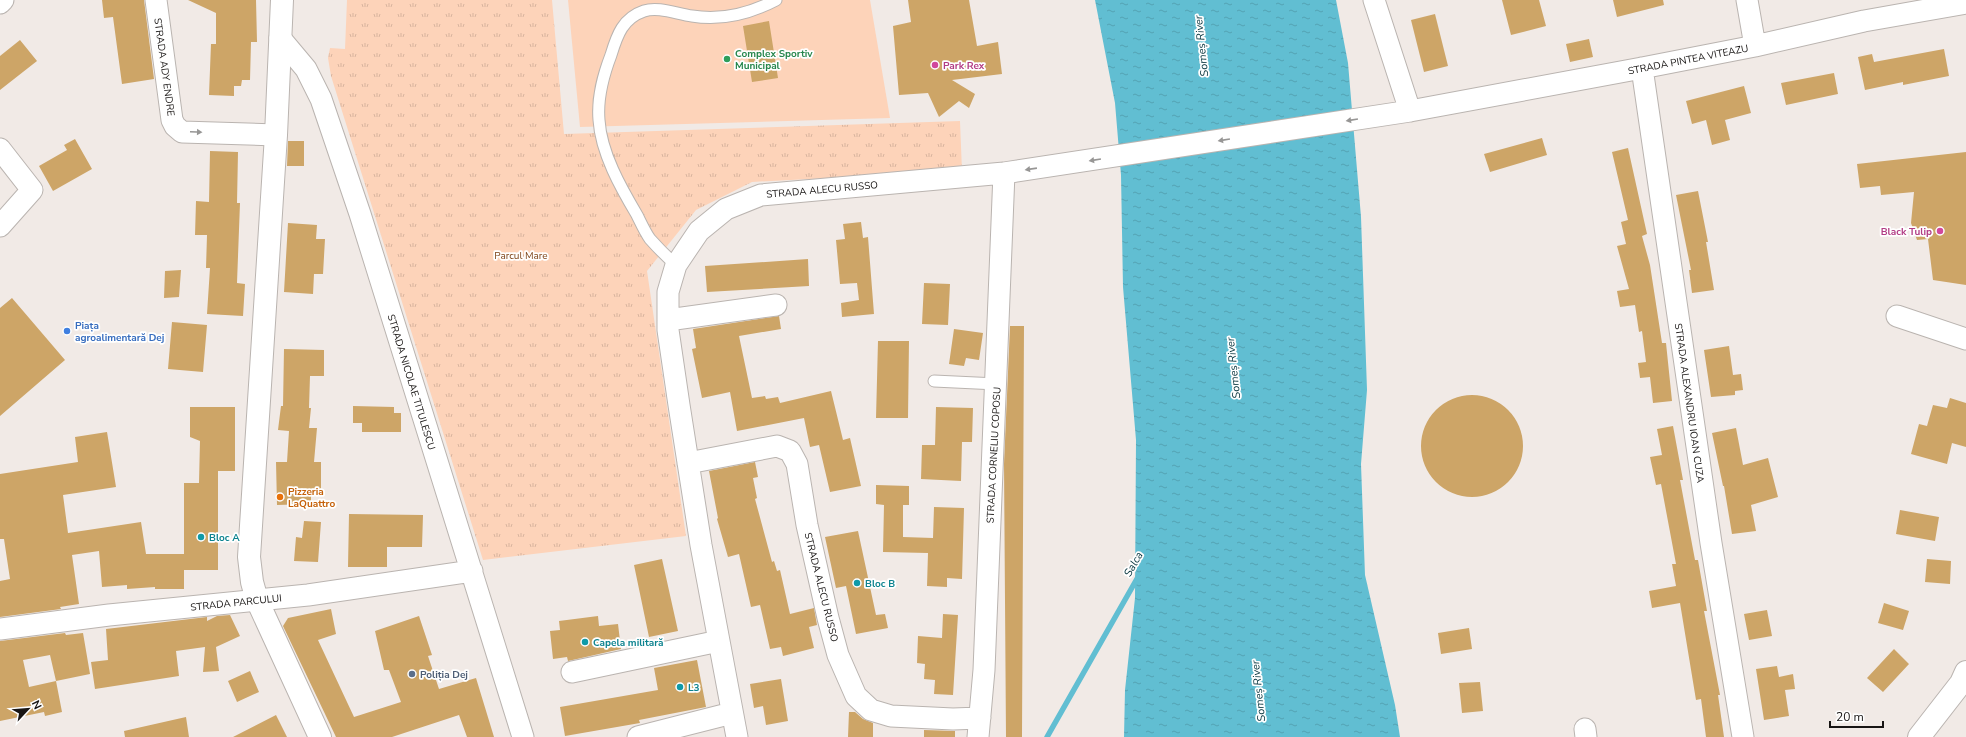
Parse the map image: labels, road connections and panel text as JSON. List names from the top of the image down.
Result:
{
  "streets": {
    "street": [
      "STRADA PINTEA VITEAZU",
      "STRADA ADY ENDRE",
      "STRADA ALECU RUSSO",
      "STRADA NICOLAE TITULESCU",
      "STRADA ALEXANDRU IOAN CUZA",
      "STRADA CORNELIU COPOSU",
      "STRADA PARCULUI"
    ]
  },
  "crossings": [
    ["STRADA PINTEA VITEAZU", "STRADA ALECU RUSSO"],
    ["STRADA PINTEA VITEAZU", "STRADA ALEXANDRU IOAN CUZA"],
    ["STRADA ALECU RUSSO", "STRADA CORNELIU COPOSU"],
    ["STRADA NICOLAE TITULESCU", "STRADA PARCULUI"]
  ],
  "one_way": ["STRADA PINTEA VITEAZU"],
  "water": ["Someș River", "Salca"],
  "parks": ["Parcul Mare"],
  "places": [
    "Complex Sportiv Municipal",
    "Park Rex",
    "Black Tulip",
    "Piața agroalimentară Dej",
    "Pizzeria LaQuattro",
    "Bloc A",
    "Bloc B",
    "Capela militară",
    "Poliția Dej",
    "L3"
  ],
  "scale_bar": "20 m",
  "north": "top right"
}
